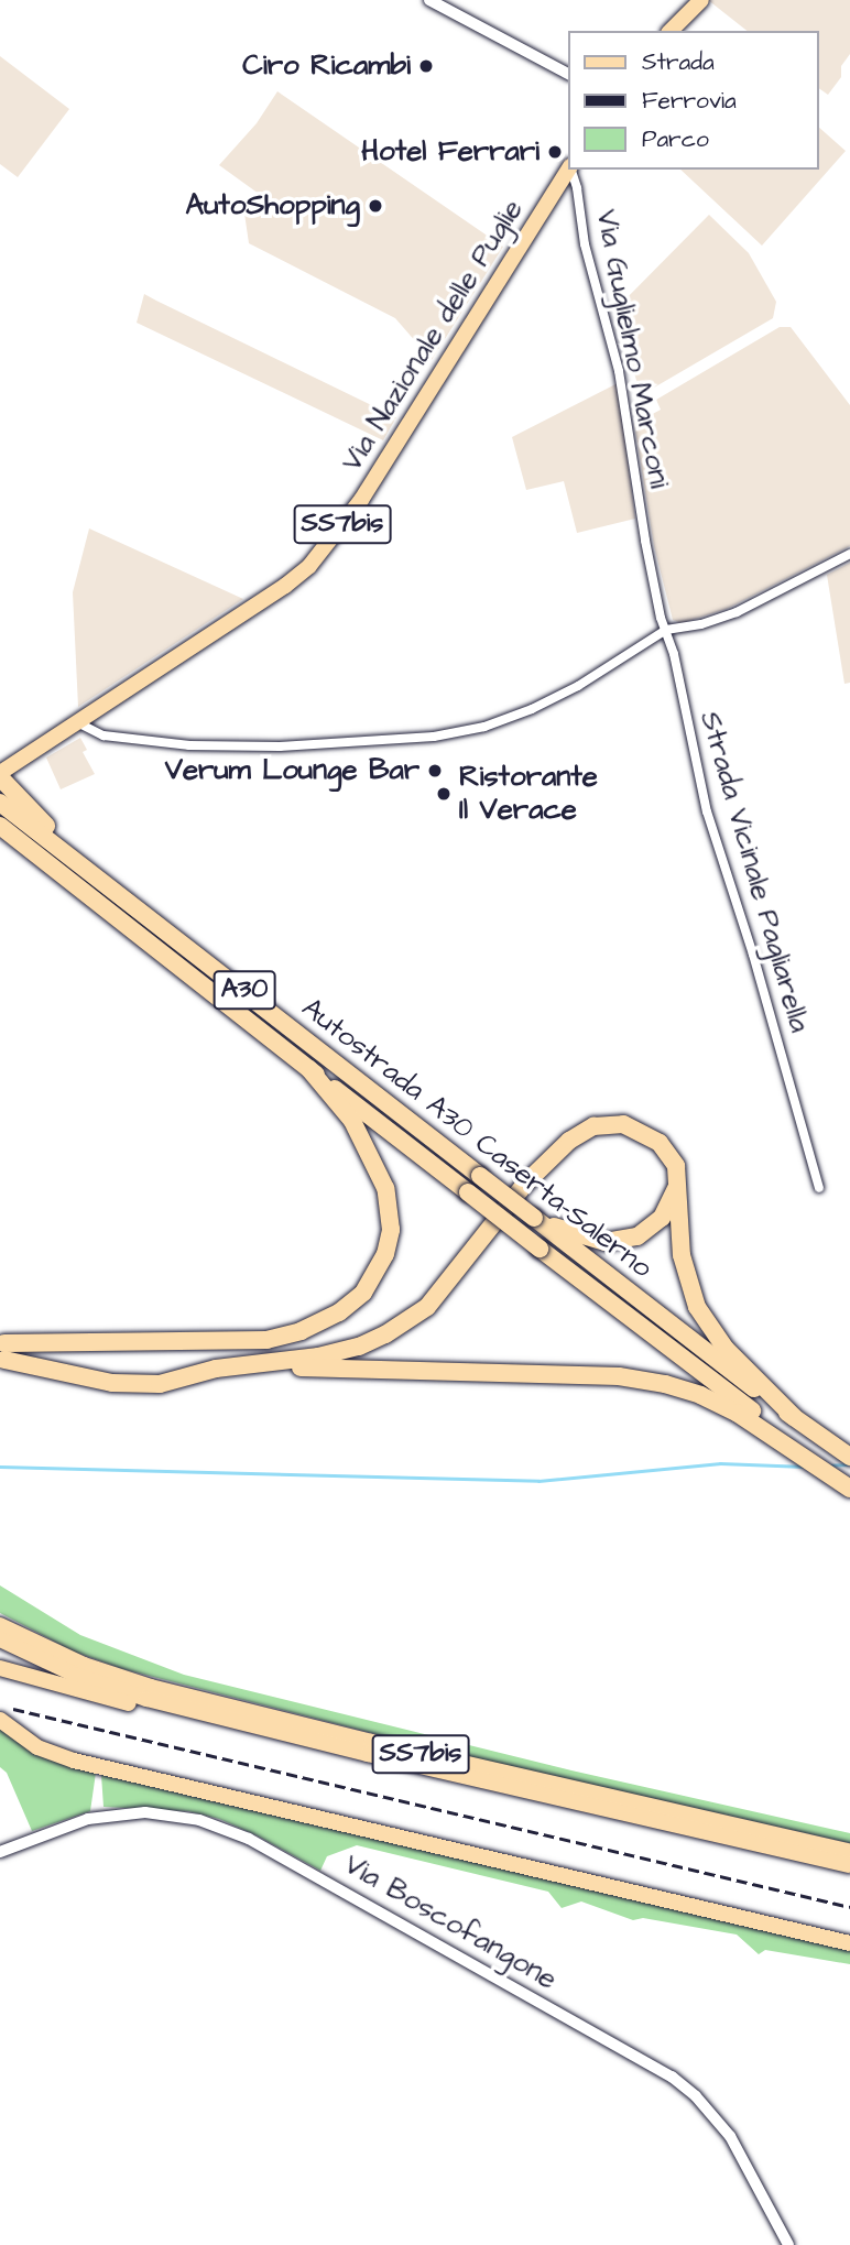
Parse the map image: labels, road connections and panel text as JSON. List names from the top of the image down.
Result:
{
  "streets": {
    "highway": ["A30", "Autostrada A30 Caserta-Salerno"],
    "main road": ["Via Nazionale delle Puglie", "SS7bis"],
    "street": ["Via Guglielmo Marconi", "Strada Vicinale Pagliarella", "Via Boscofangone"]
  },
  "crossings": [
    ["Via Nazionale delle Puglie", "Autostrada A30 Caserta-Salerno"],
    ["Via Guglielmo Marconi", "Strada Vicinale Pagliarella"]
  ],
  "places": [
    "Ciro Ricambi",
    "Hotel Ferrari",
    "AutoShopping",
    "Verum Lounge Bar",
    "Ristorante Il Verace"
  ],
  "legend": ["Strada", "Ferrovia", "Parco"]
}
